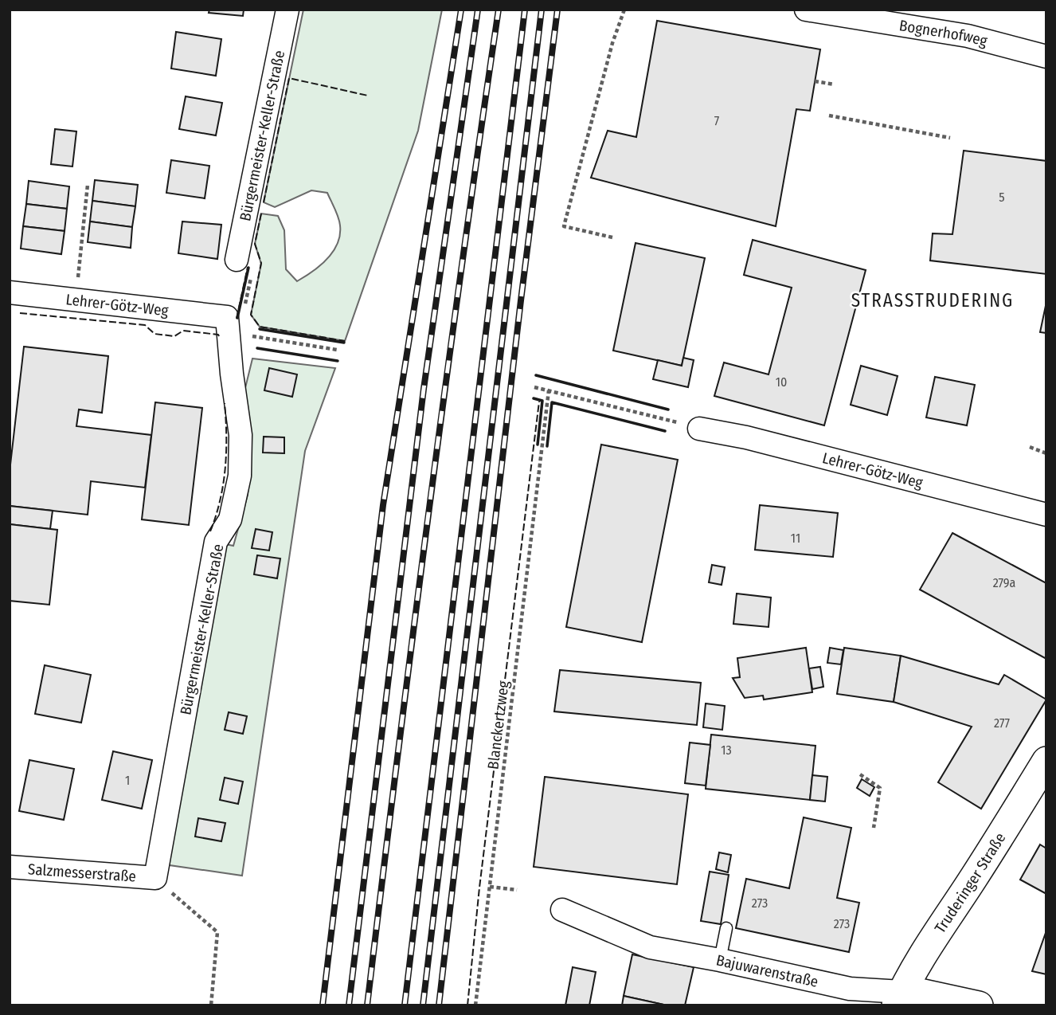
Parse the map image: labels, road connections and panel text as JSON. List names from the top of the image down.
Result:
{
  "streets": {
    "street": [
      "Bognerhofweg",
      "Bürgermeister-Keller-Straße",
      "Lehrer-Götz-Weg",
      "Salzmesserstraße",
      "Truderinger Straße",
      "Bajuwarenstraße"
    ],
    "path": ["Blanckertzweg"]
  },
  "crossings": [
    ["Bürgermeister-Keller-Straße", "Lehrer-Götz-Weg"],
    ["Bürgermeister-Keller-Straße", "Salzmesserstraße"],
    ["Truderinger Straße", "Bajuwarenstraße"]
  ],
  "districts": ["STRASSTRUDERING"],
  "house_numbers": [
    "7",
    "5",
    "10",
    "11",
    "279a",
    "277",
    "13",
    "1",
    "273",
    "273"
  ]
}
